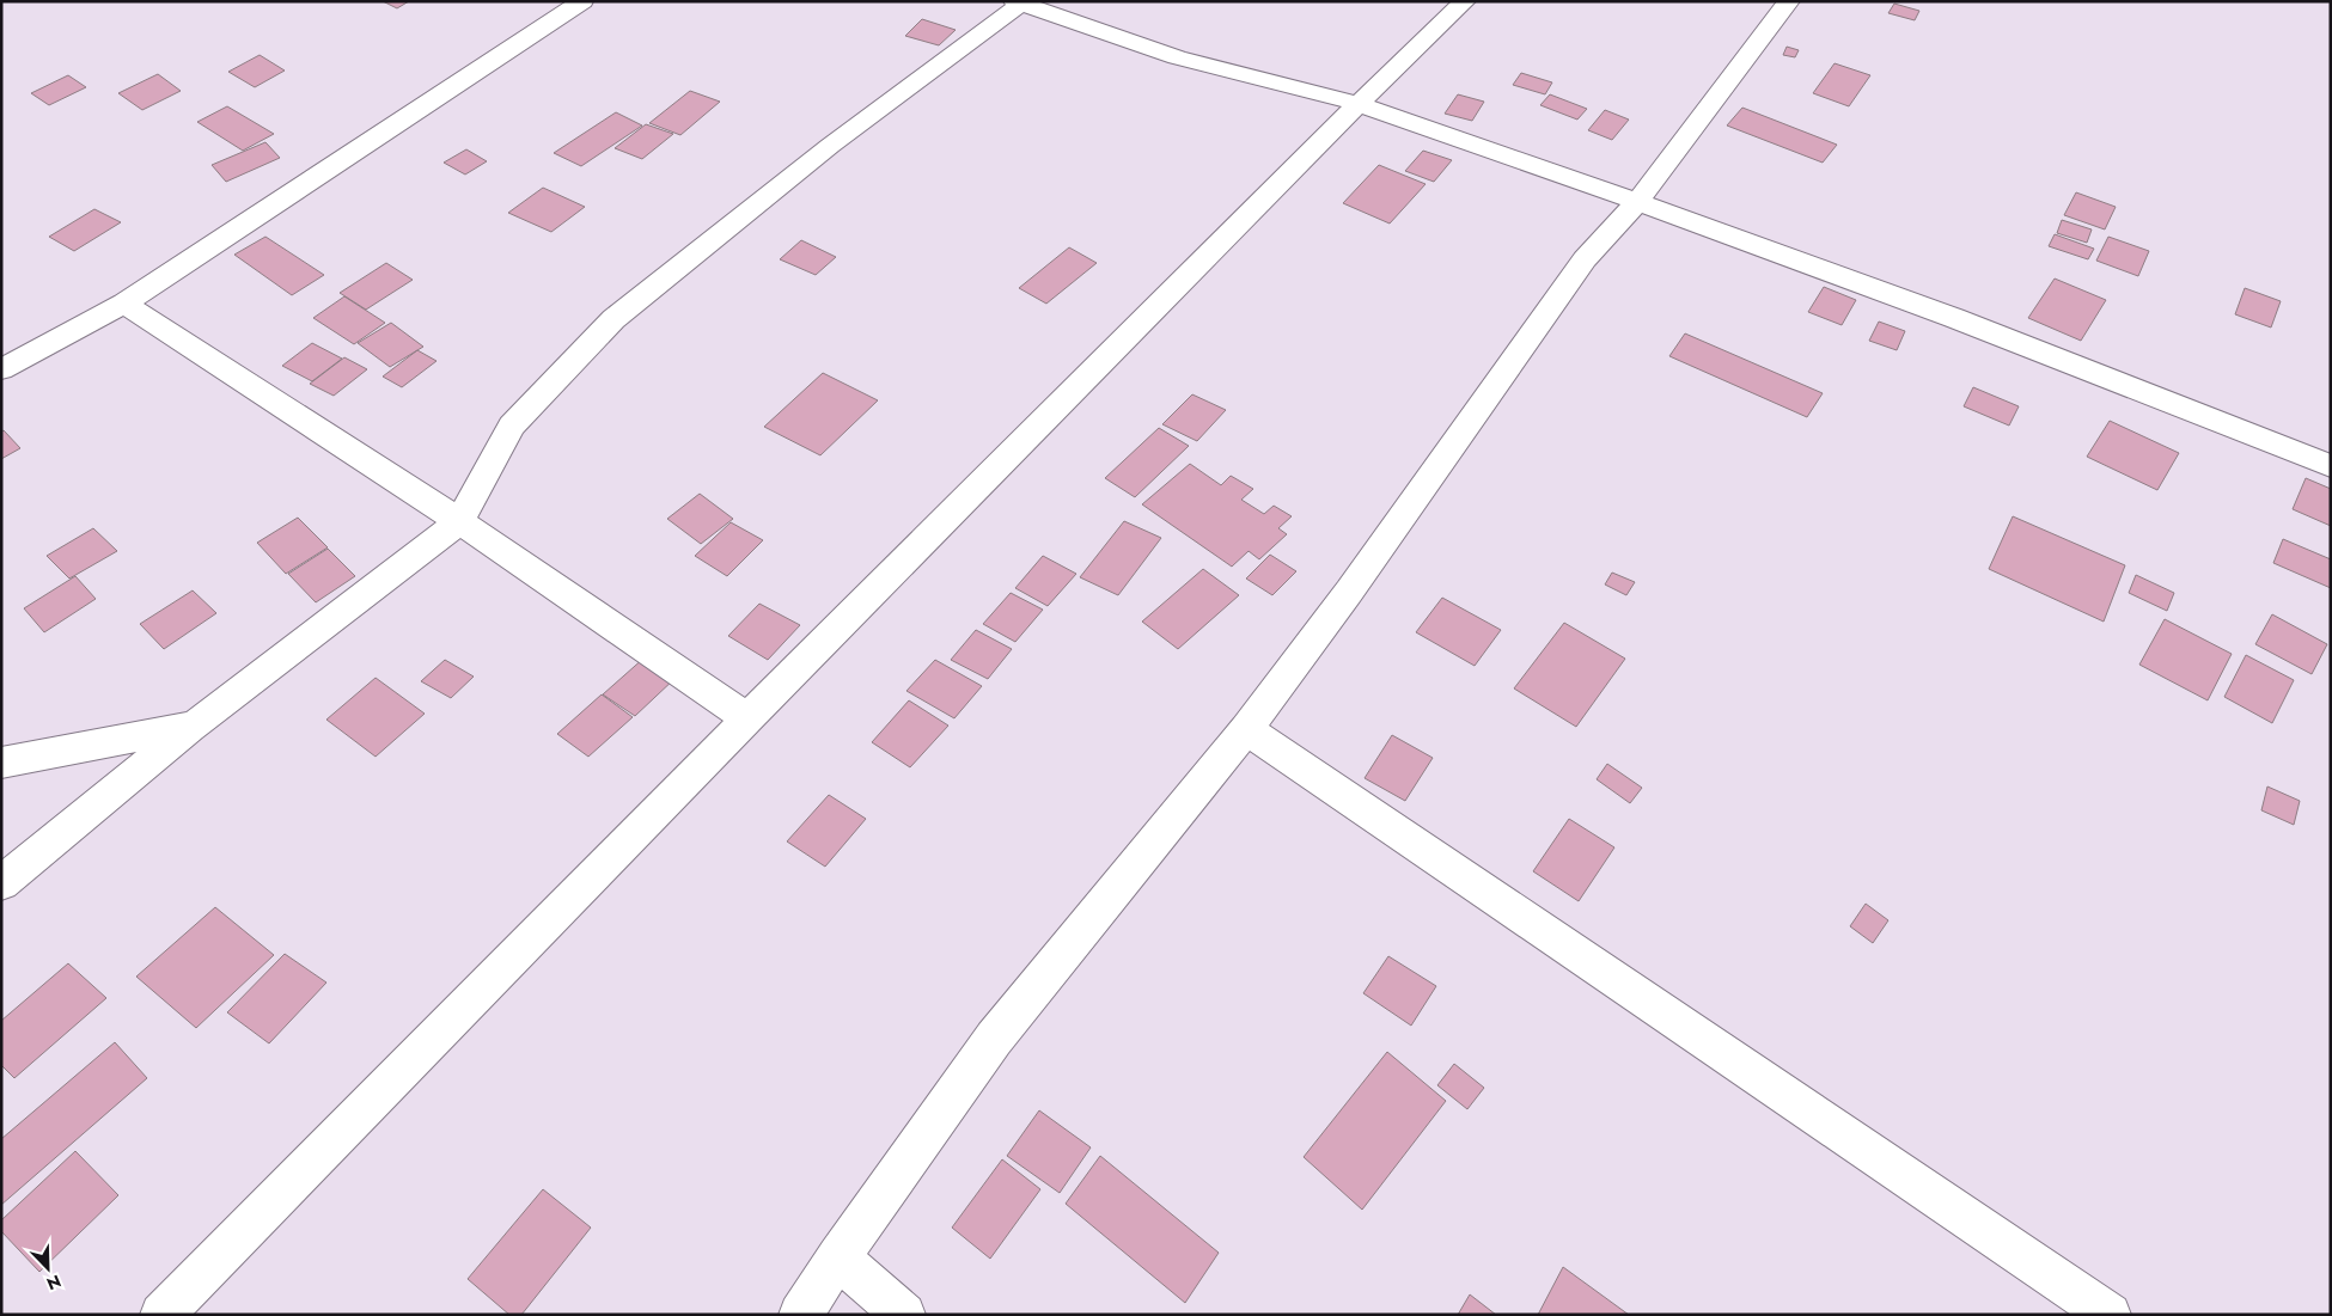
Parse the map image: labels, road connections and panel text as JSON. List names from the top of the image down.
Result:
{
  "north": "bottom right"
}
